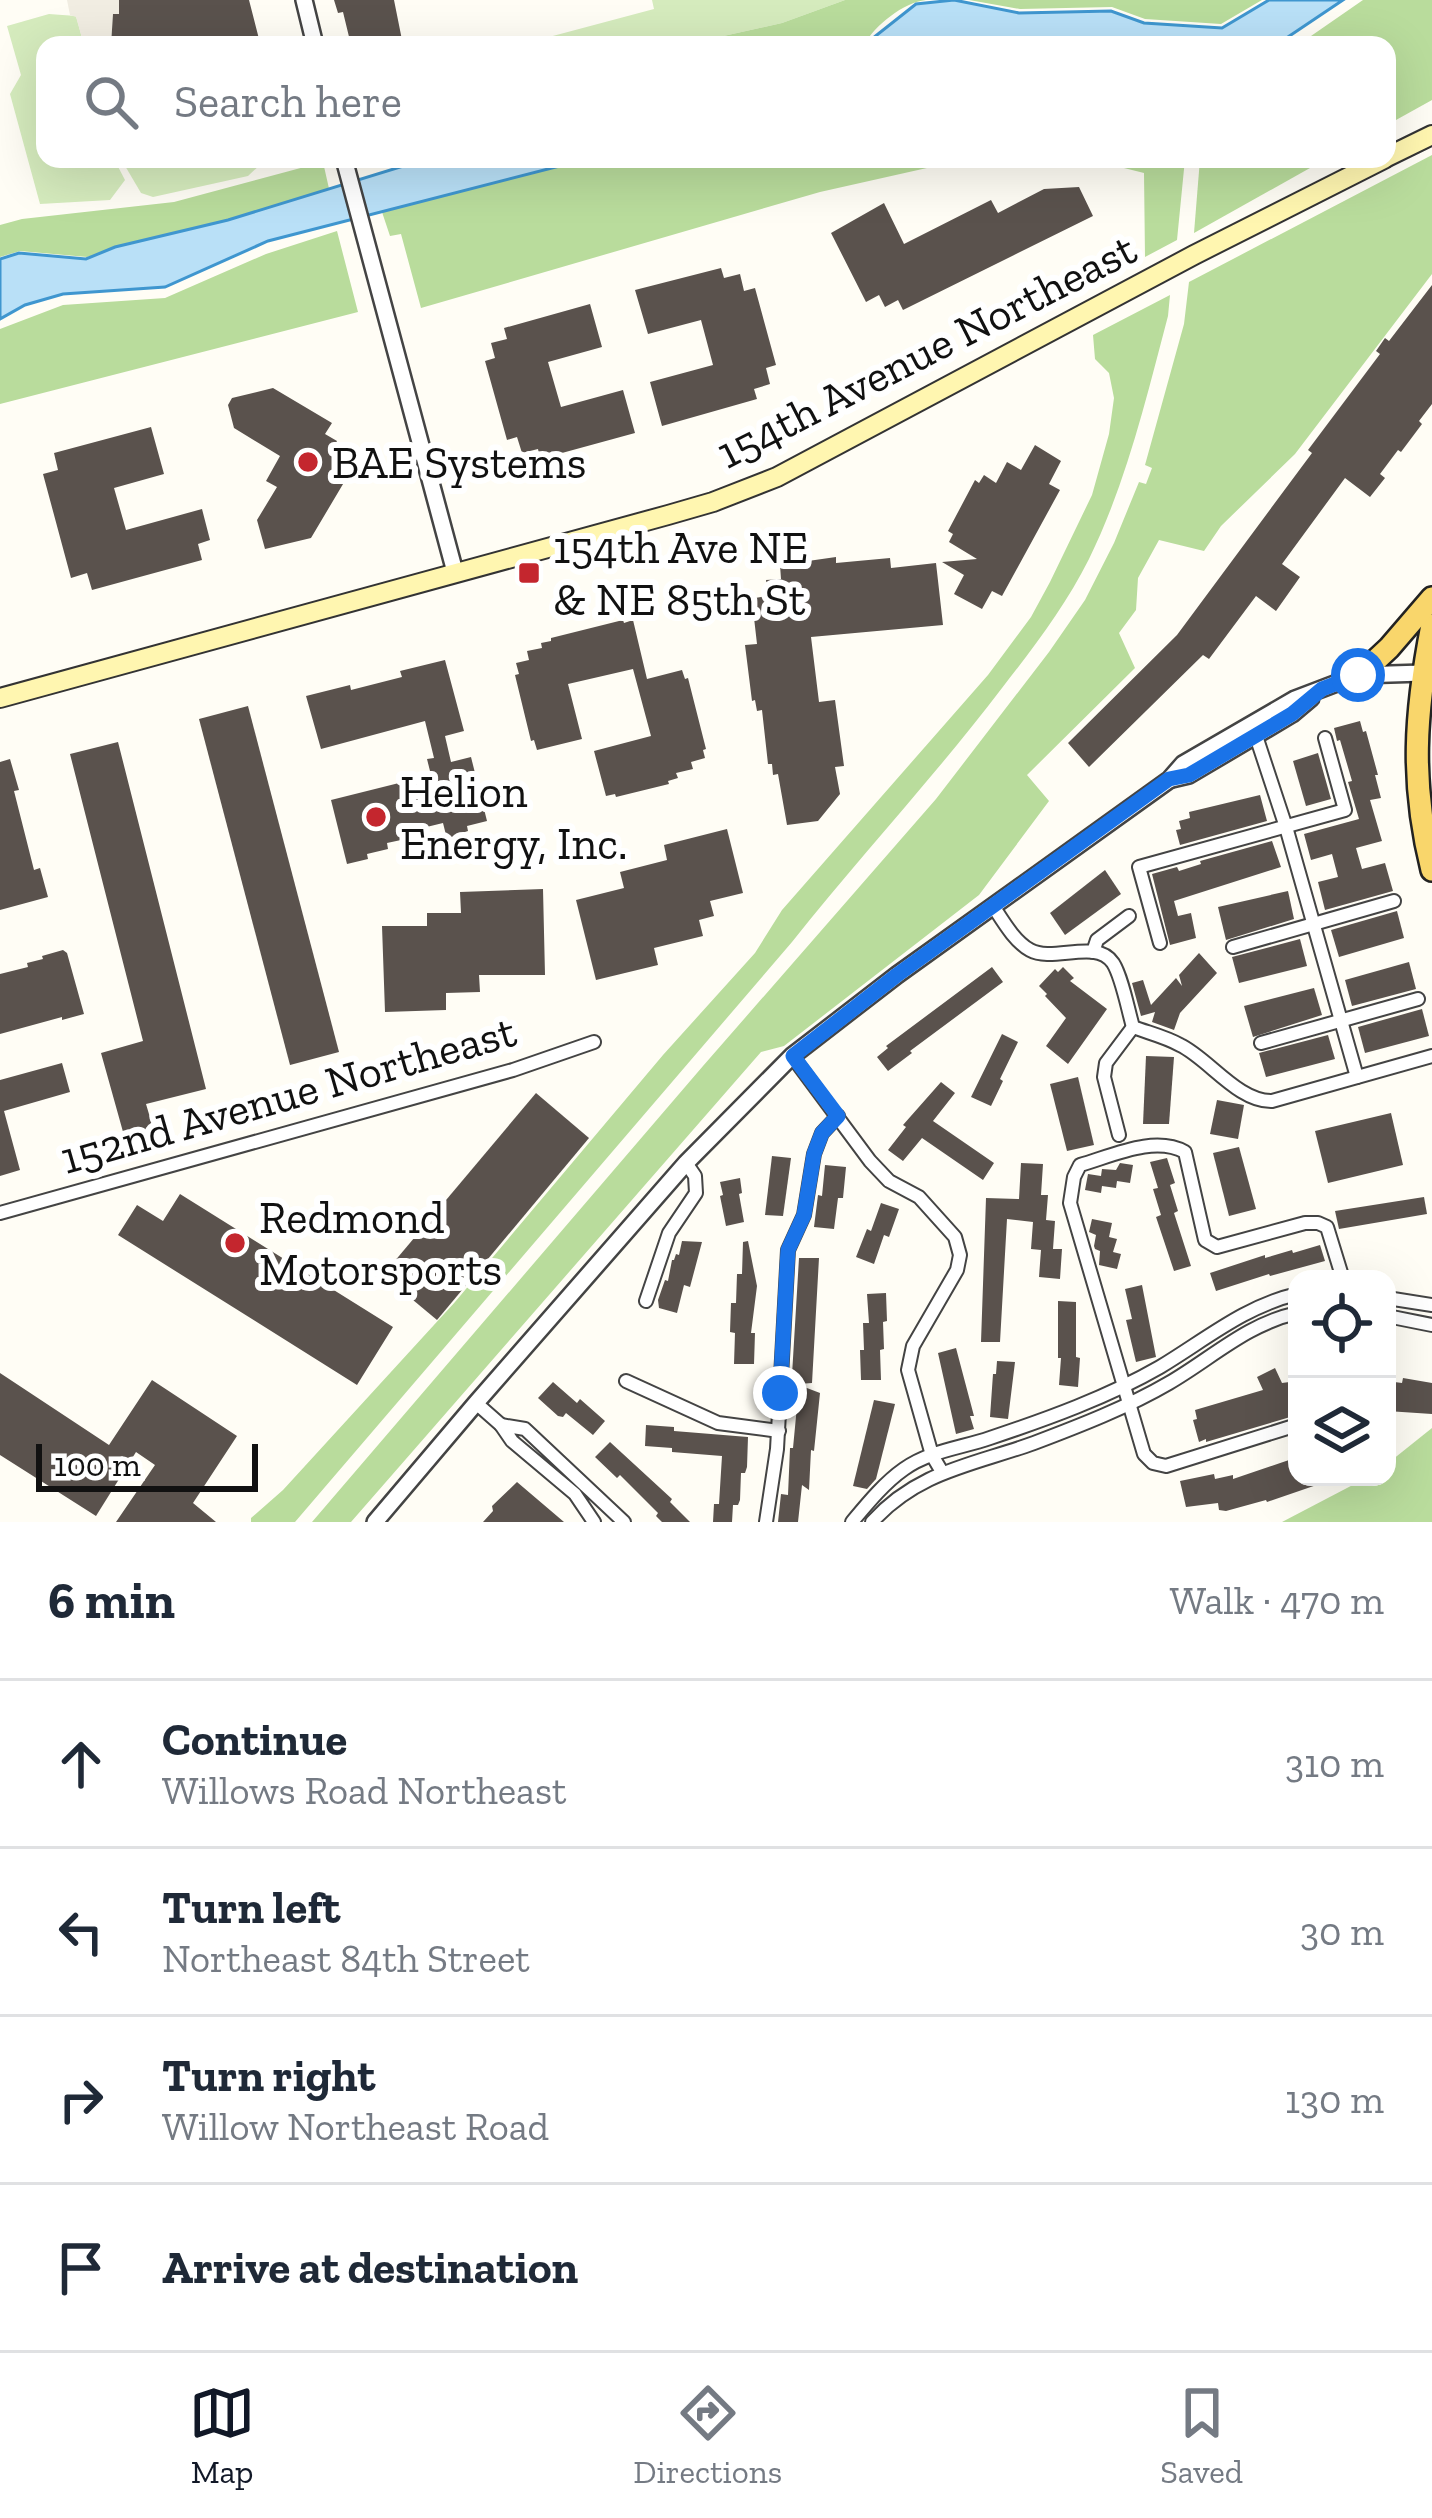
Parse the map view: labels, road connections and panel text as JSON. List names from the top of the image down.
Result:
{
  "streets": {
    "main road": ["154th Avenue Northeast"],
    "street": ["152nd Avenue Northeast"]
  },
  "places": {
    "other": ["BAE Systems", "Helion Energy, Inc.", "Redmond Motorsports"],
    "transit": ["154th Ave NE & NE 85th St"]
  },
  "scale_bar": "100 m",
  "page": {
    "search": "Search here",
    "scale": "100 m",
    "heading": ["6 min", "Walk · 470 m"],
    "list": [
      ["Continue", "Willows Road Northeast", "310 m"],
      ["Turn left", "Northeast 84th Street", "30 m"],
      ["Turn right", "Willow Northeast Road", "130 m"],
      "Arrive at destination"
    ],
    "nav": ["Map", "Directions", "Saved"]
  }
}
